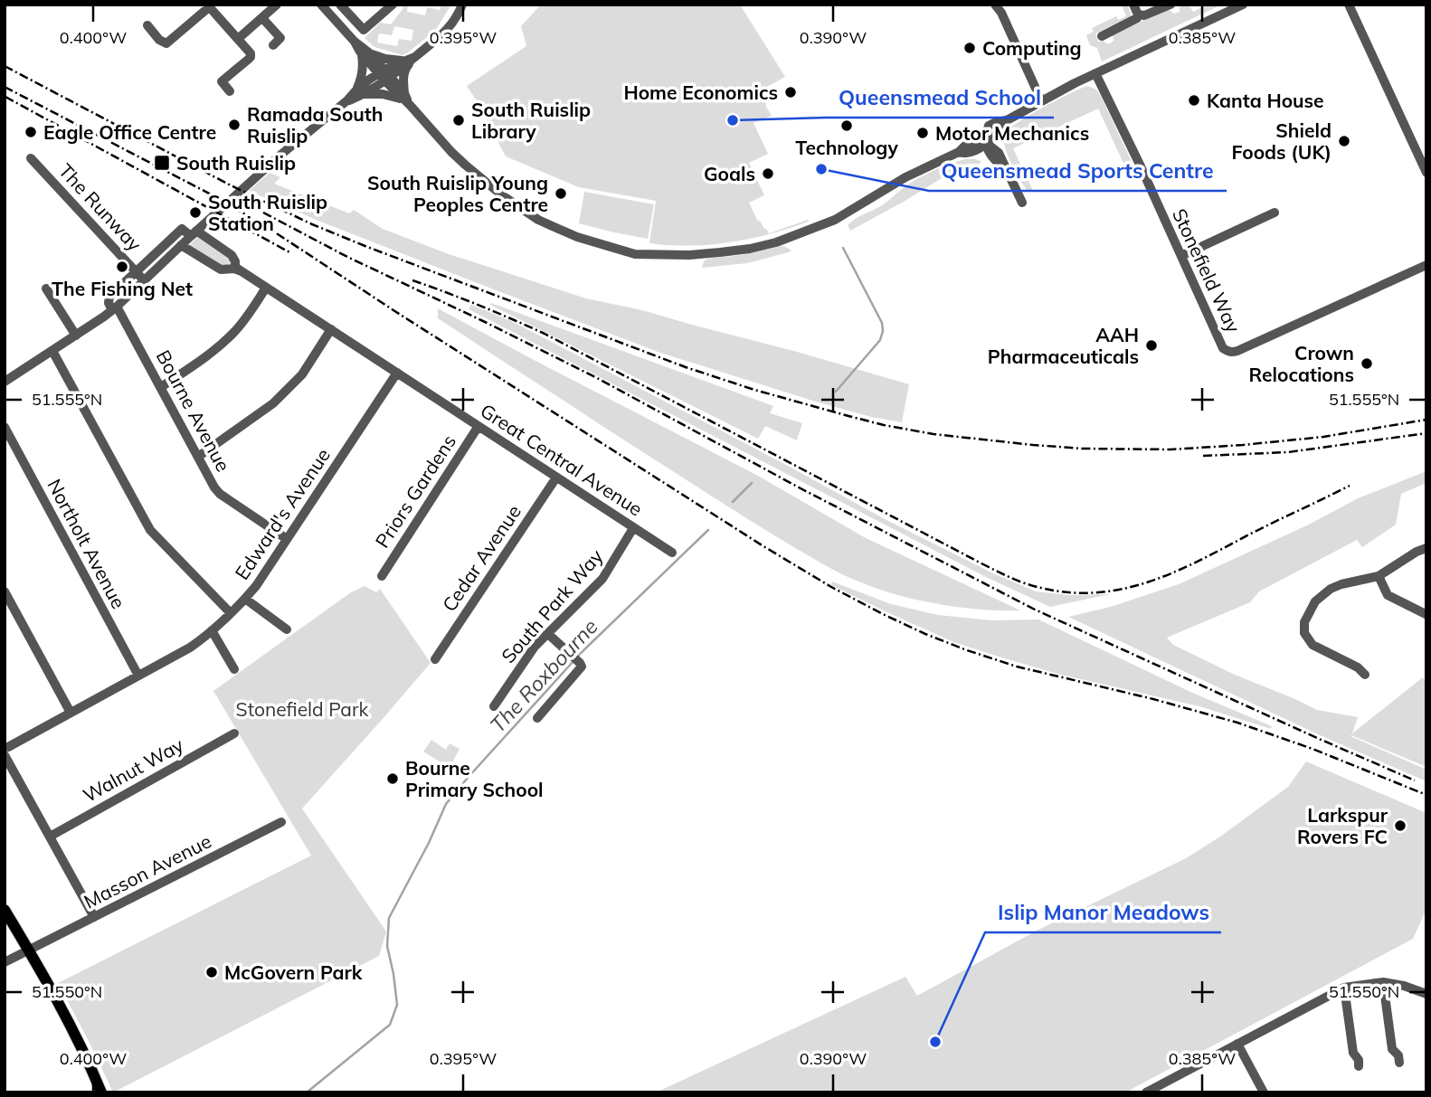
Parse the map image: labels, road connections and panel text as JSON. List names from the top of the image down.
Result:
{
  "streets": {
    "street": [
      "The Runway",
      "Stonefield Way",
      "Bourne Avenue",
      "Great Central Avenue",
      "Priors Gardens",
      "Edward's Avenue",
      "Northolt Avenue",
      "Cedar Avenue",
      "South Park Way",
      "Walnut Way",
      "Masson Avenue"
    ]
  },
  "crossings": [
    ["The Runway", "Great Central Avenue"],
    ["Bourne Avenue", "Edward's Avenue"],
    ["Great Central Avenue", "Priors Gardens"],
    ["Great Central Avenue", "Edward's Avenue"],
    ["Great Central Avenue", "Cedar Avenue"],
    ["Great Central Avenue", "South Park Way"],
    ["Edward's Avenue", "Northolt Avenue"]
  ],
  "water": ["The Roxbourne"],
  "parks": ["Stonefield Park"],
  "places": {
    "other": [
      "Computing",
      "Home Economics",
      "Kanta House",
      "South Ruislip Library",
      "Queensmead School",
      "Ramada South Ruislip",
      "Technology",
      "Eagle Office Centre",
      "Motor Mechanics",
      "Shield Foods (UK)",
      "Queensmead Sports Centre",
      "Goals",
      "South Ruislip Young Peoples Centre",
      "South Ruislip Station",
      "The Fishing Net",
      "AAH Pharmaceuticals",
      "Crown Relocations",
      "Bourne Primary School",
      "Larkspur Rovers FC",
      "McGovern Park",
      "Islip Manor Meadows"
    ],
    "transit": ["South Ruislip"]
  },
  "coordinates": [
    "0.400°W",
    "0.395°W",
    "0.390°W",
    "0.385°W",
    "51.555°N",
    "51.550°N"
  ]
}
